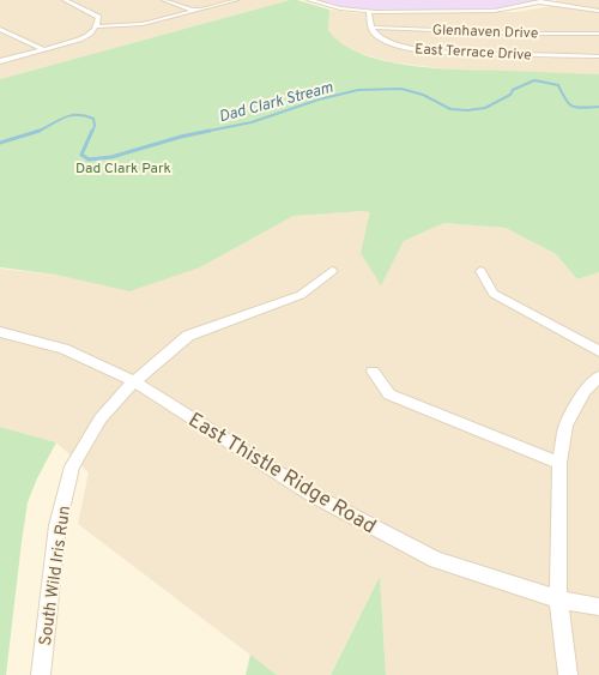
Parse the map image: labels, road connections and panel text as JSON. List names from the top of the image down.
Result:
{
  "streets": {
    "street": [
      "Glenhaven Drive",
      "East Terrace Drive",
      "East Thistle Ridge Road",
      "South Wild Iris Run"
    ]
  },
  "crossings": [
    ["Glenhaven Drive", "East Terrace Drive"],
    ["East Thistle Ridge Road", "South Wild Iris Run"]
  ],
  "water": ["Dad Clark Stream"],
  "parks": ["Dad Clark Park"]
}
